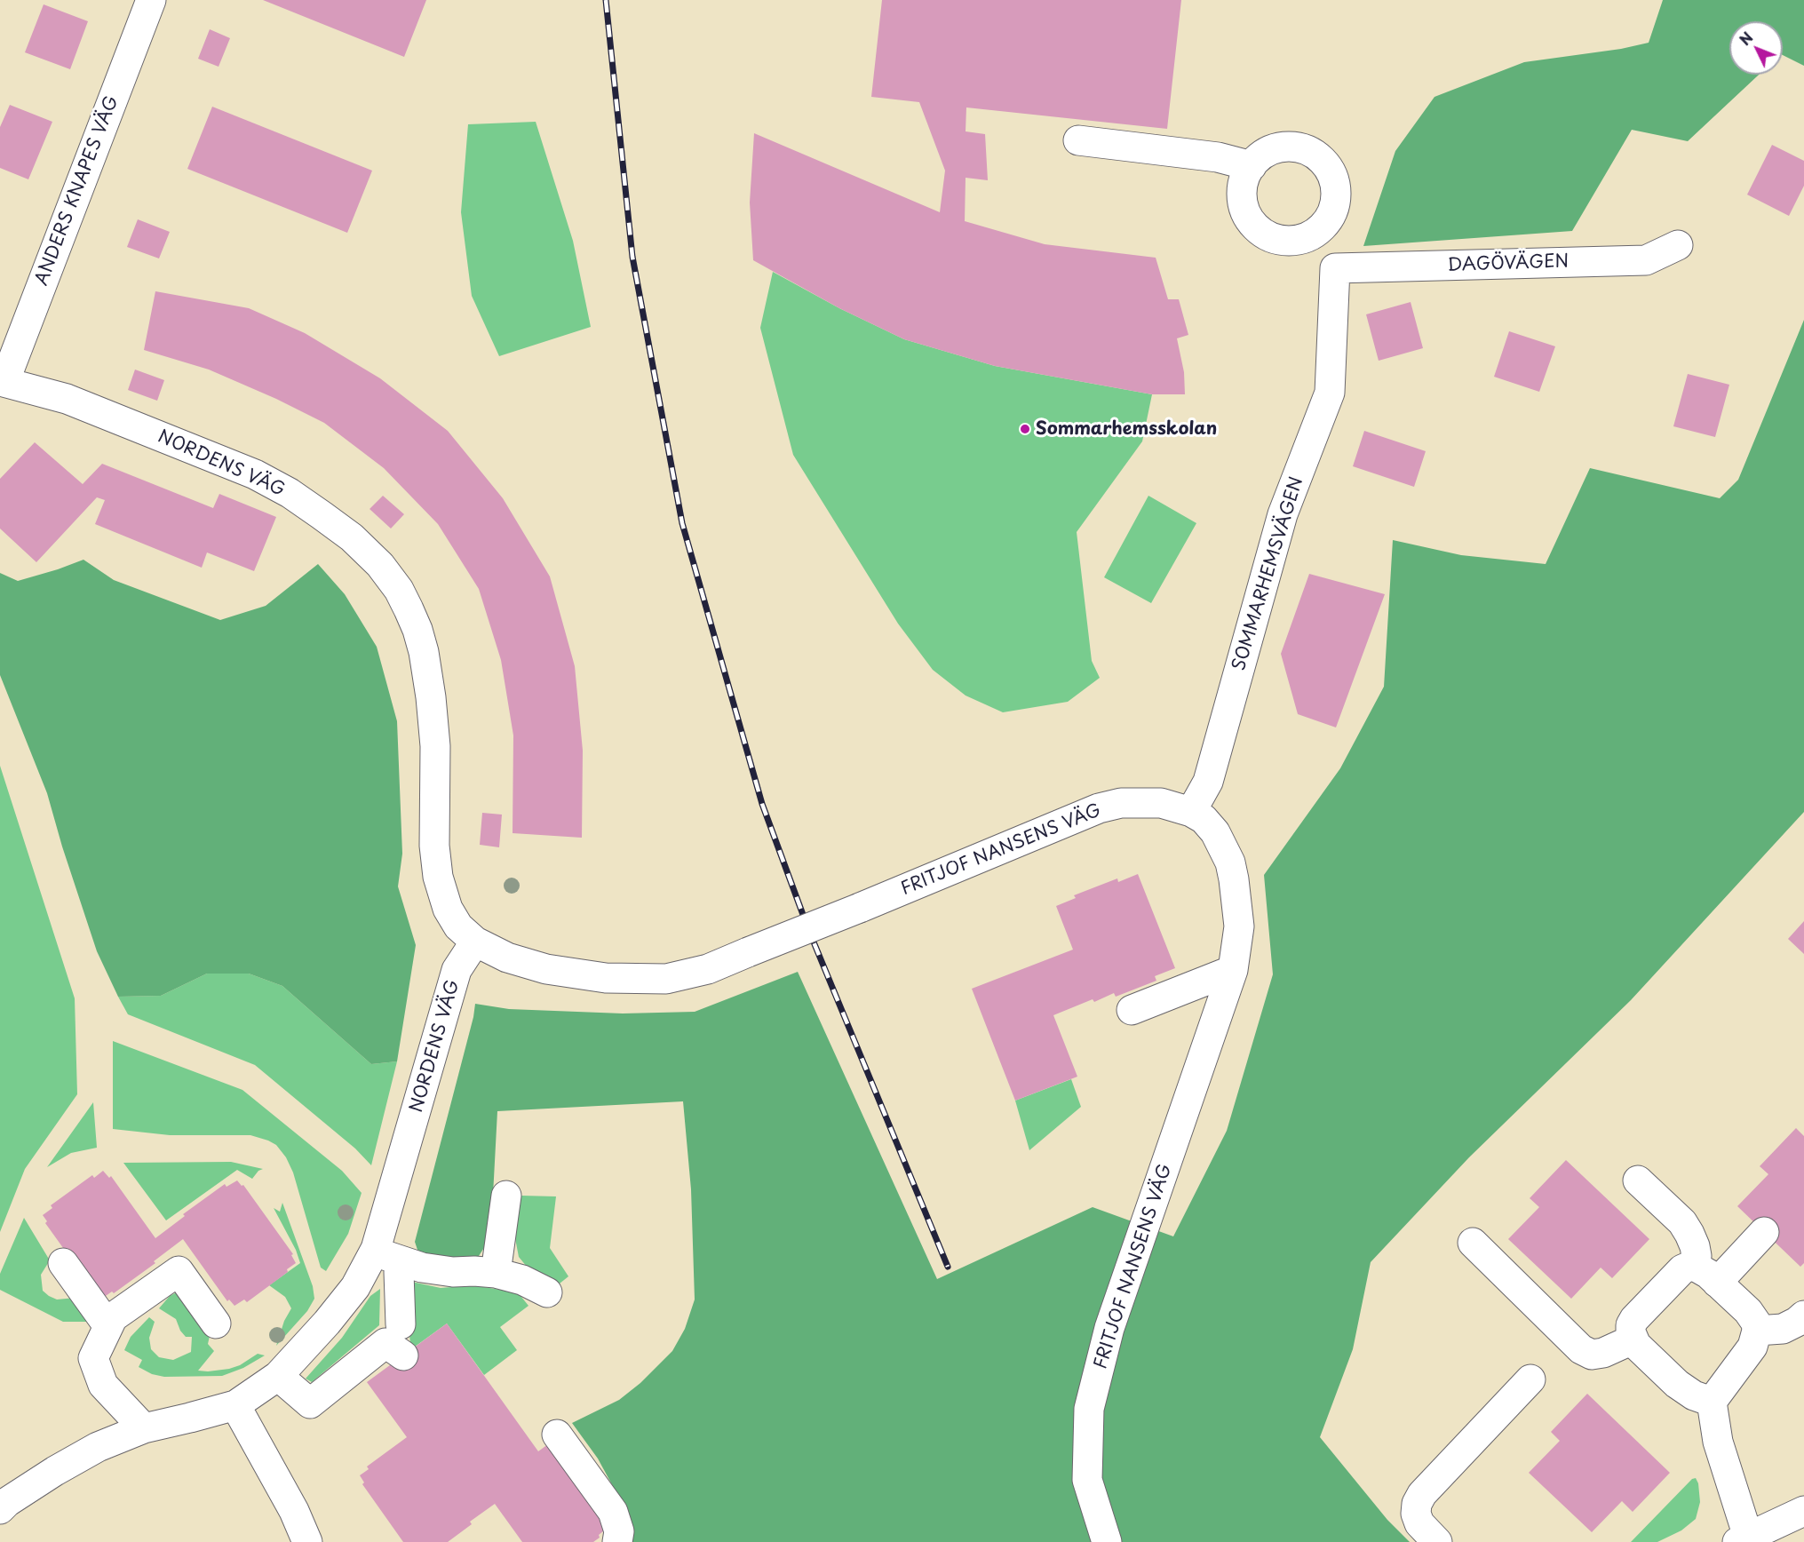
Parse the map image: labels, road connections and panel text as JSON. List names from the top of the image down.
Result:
{
  "streets": {
    "street": [
      "ANDERS KNAPES VÄG",
      "DAGÖVÄGEN",
      "NORDENS VÄG",
      "SOMMARHEMSVÄGEN",
      "FRITJOF NANSENS VÄG"
    ]
  },
  "crossings": [
    ["ANDERS KNAPES VÄG", "NORDENS VÄG"],
    ["DAGÖVÄGEN", "SOMMARHEMSVÄGEN"],
    ["NORDENS VÄG", "FRITJOF NANSENS VÄG"],
    ["SOMMARHEMSVÄGEN", "FRITJOF NANSENS VÄG"]
  ],
  "places": ["Sommarhemsskolan"],
  "north": "top left"
}
